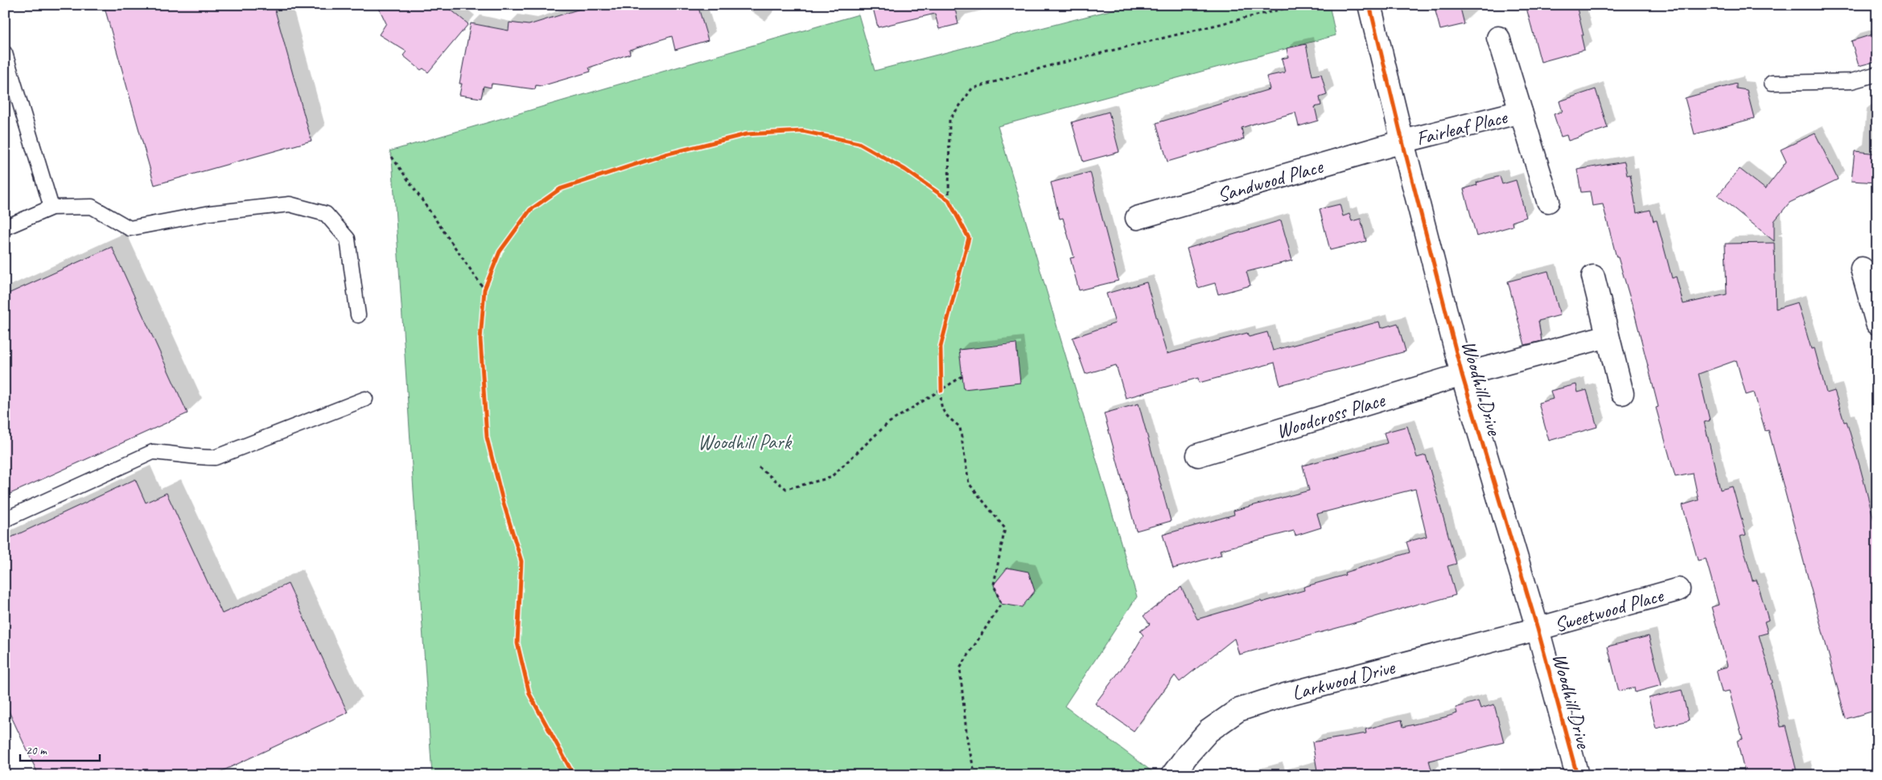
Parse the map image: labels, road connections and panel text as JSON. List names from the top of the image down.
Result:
{
  "streets": {
    "street": [
      "Fairleaf Place",
      "Sandwood Place",
      "Woodhill Drive",
      "Woodcross Place",
      "Sweetwood Place",
      "Larkwood Drive"
    ]
  },
  "crossings": [
    ["Fairleaf Place", "Sandwood Place"],
    ["Fairleaf Place", "Woodhill Drive"],
    ["Sandwood Place", "Woodhill Drive"],
    ["Woodhill Drive", "Woodcross Place"],
    ["Woodhill Drive", "Sweetwood Place"],
    ["Woodhill Drive", "Larkwood Drive"],
    ["Sweetwood Place", "Larkwood Drive"]
  ],
  "parks": ["Woodhill Park"],
  "scale_bar": "20 m"
}
